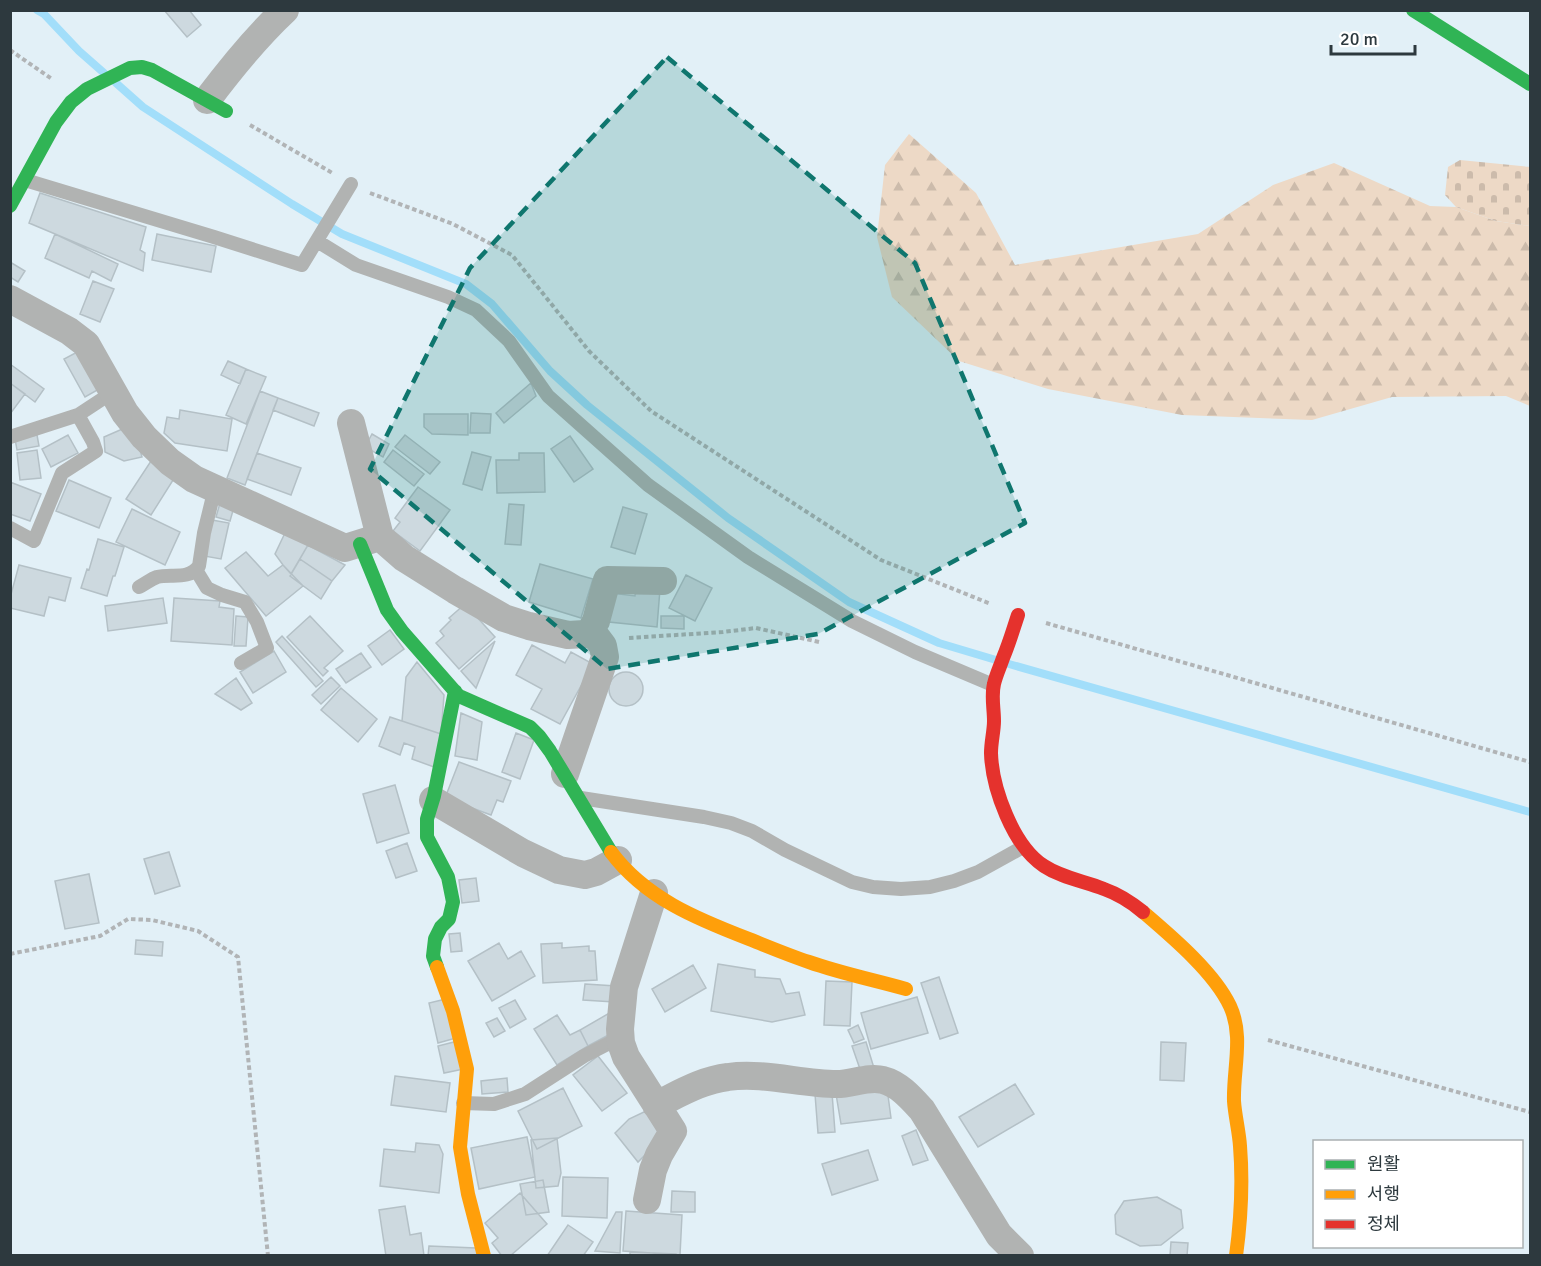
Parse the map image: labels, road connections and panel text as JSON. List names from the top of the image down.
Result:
{
  "legend": ["원활", "서행", "정체"],
  "scale_bar": "20 m"
}
